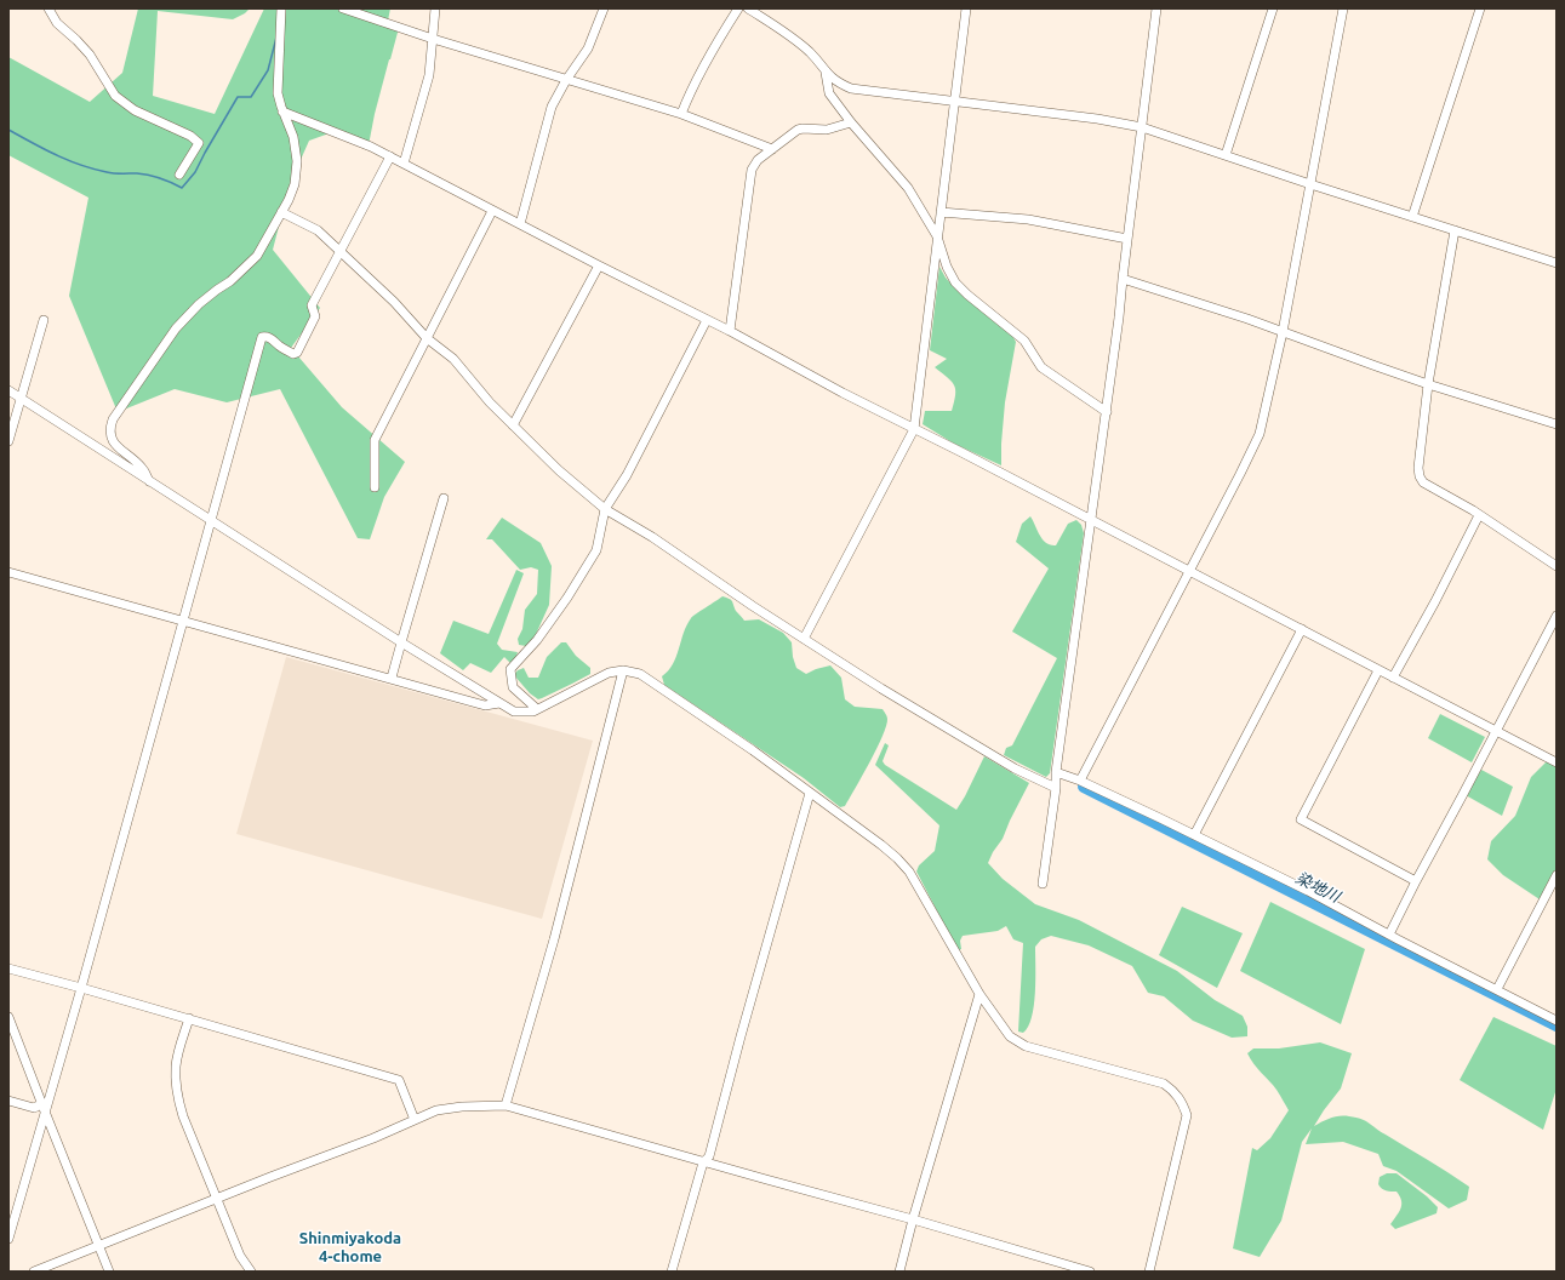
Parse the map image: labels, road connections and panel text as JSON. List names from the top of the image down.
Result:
{
  "districts": ["Shinmiyakoda 4-chome"],
  "water": ["染地川"]
}
